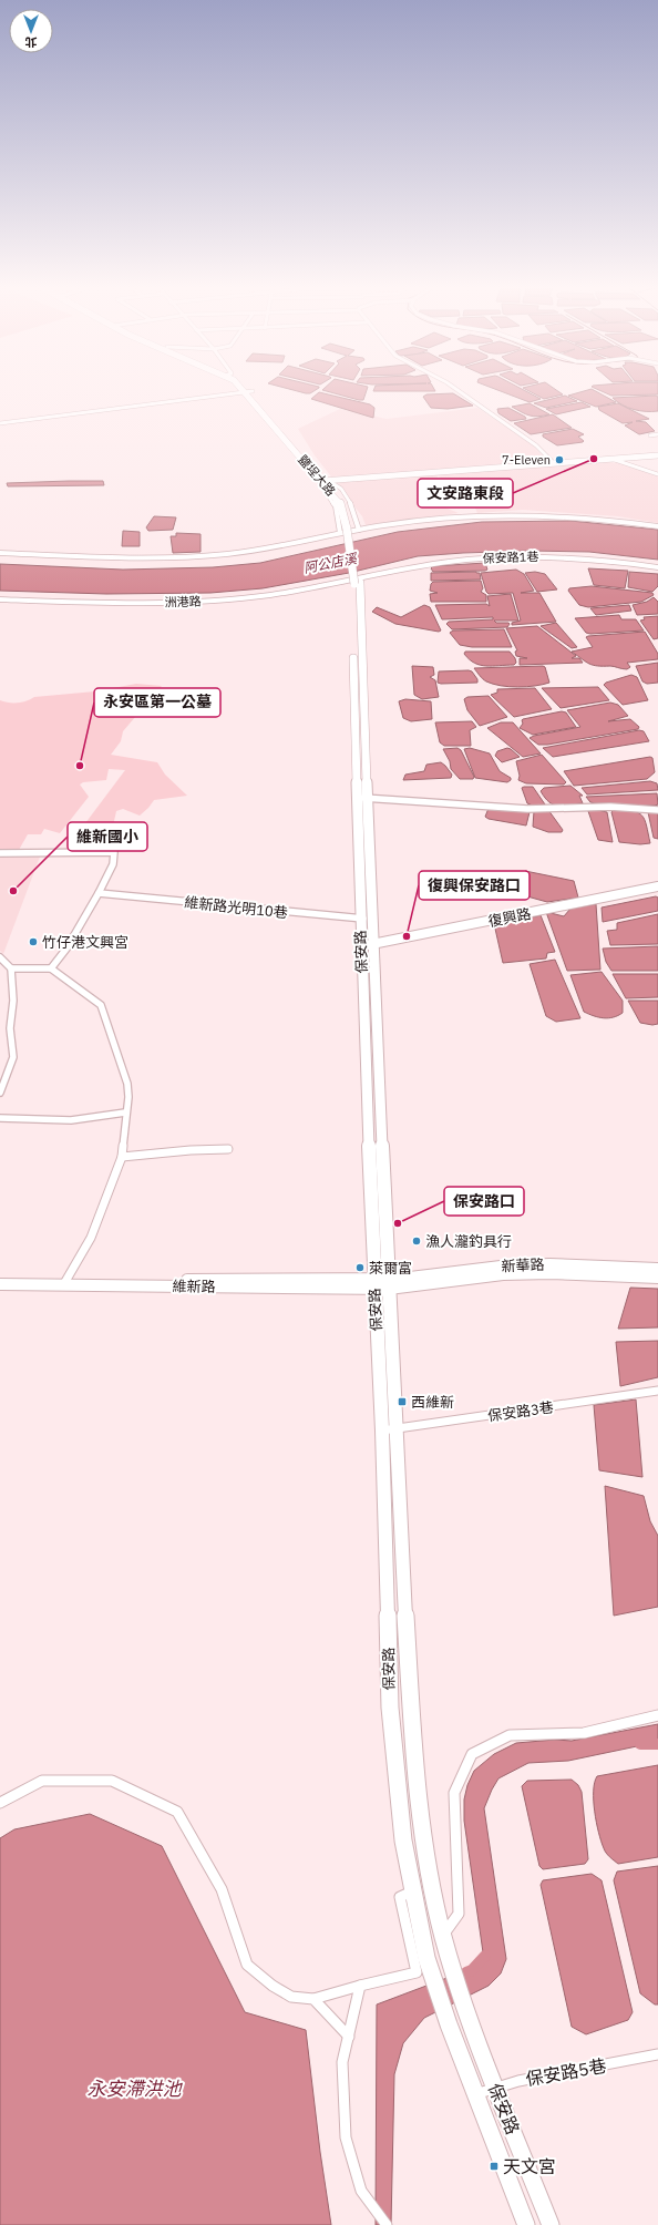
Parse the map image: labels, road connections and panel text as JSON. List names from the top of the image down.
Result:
{
  "streets": {
    "main road": ["鹽埕大路", "保安路"],
    "street": [
      "保安路1巷",
      "洲港路",
      "維新路光明10巷",
      "復興路",
      "新華路",
      "維新路",
      "保安路3巷",
      "保安路5巷"
    ]
  },
  "crossings": [
    ["鹽埕大路", "保安路1巷"],
    ["鹽埕大路", "洲港路"],
    ["鹽埕大路", "保安路"],
    ["保安路1巷", "洲港路"],
    ["保安路1巷", "保安路"],
    ["洲港路", "保安路"],
    ["維新路光明10巷", "保安路"],
    ["復興路", "保安路"],
    ["保安路", "新華路"],
    ["保安路", "維新路"],
    ["保安路", "保安路3巷"],
    ["保安路", "保安路5巷"],
    ["新華路", "維新路"]
  ],
  "water": ["阿公店溪", "永安滯洪池"],
  "places": {
    "other": [
      "文安路東段",
      "7-Eleven",
      "永安區第一公墓",
      "維新國小",
      "復興保安路口",
      "竹仔港文興宮",
      "保安路口",
      "漁人瀧釣具行",
      "萊爾富"
    ],
    "transit": ["西維新", "天文宮"]
  },
  "north": "bottom"
}
